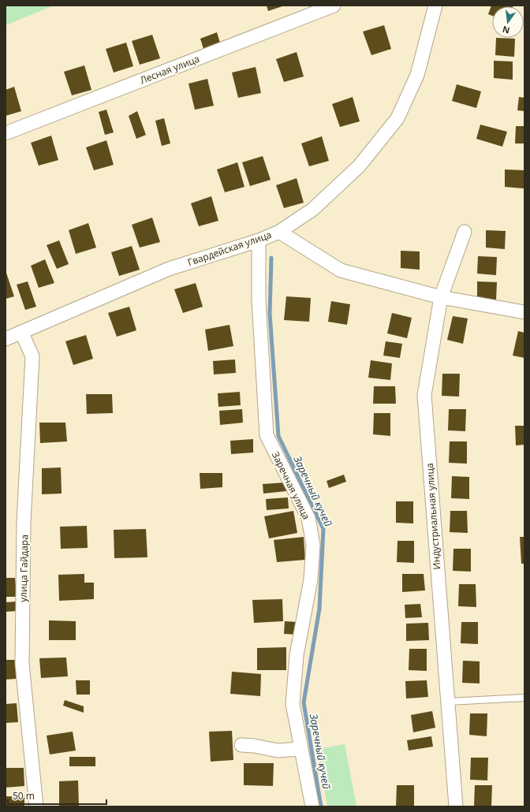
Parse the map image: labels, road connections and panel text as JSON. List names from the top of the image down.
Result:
{
  "streets": {
    "street": [
      "Лесная улица",
      "Гвардейская улица",
      "Заречная улица",
      "Индустриальная улица",
      "улица Гайдара"
    ]
  },
  "crossings": [
    ["Гвардейская улица", "Заречная улица"],
    ["Гвардейская улица", "улица Гайдара"]
  ],
  "water": ["Заречный кучей"],
  "scale_bar": "50 m",
  "north": "bottom"
}
